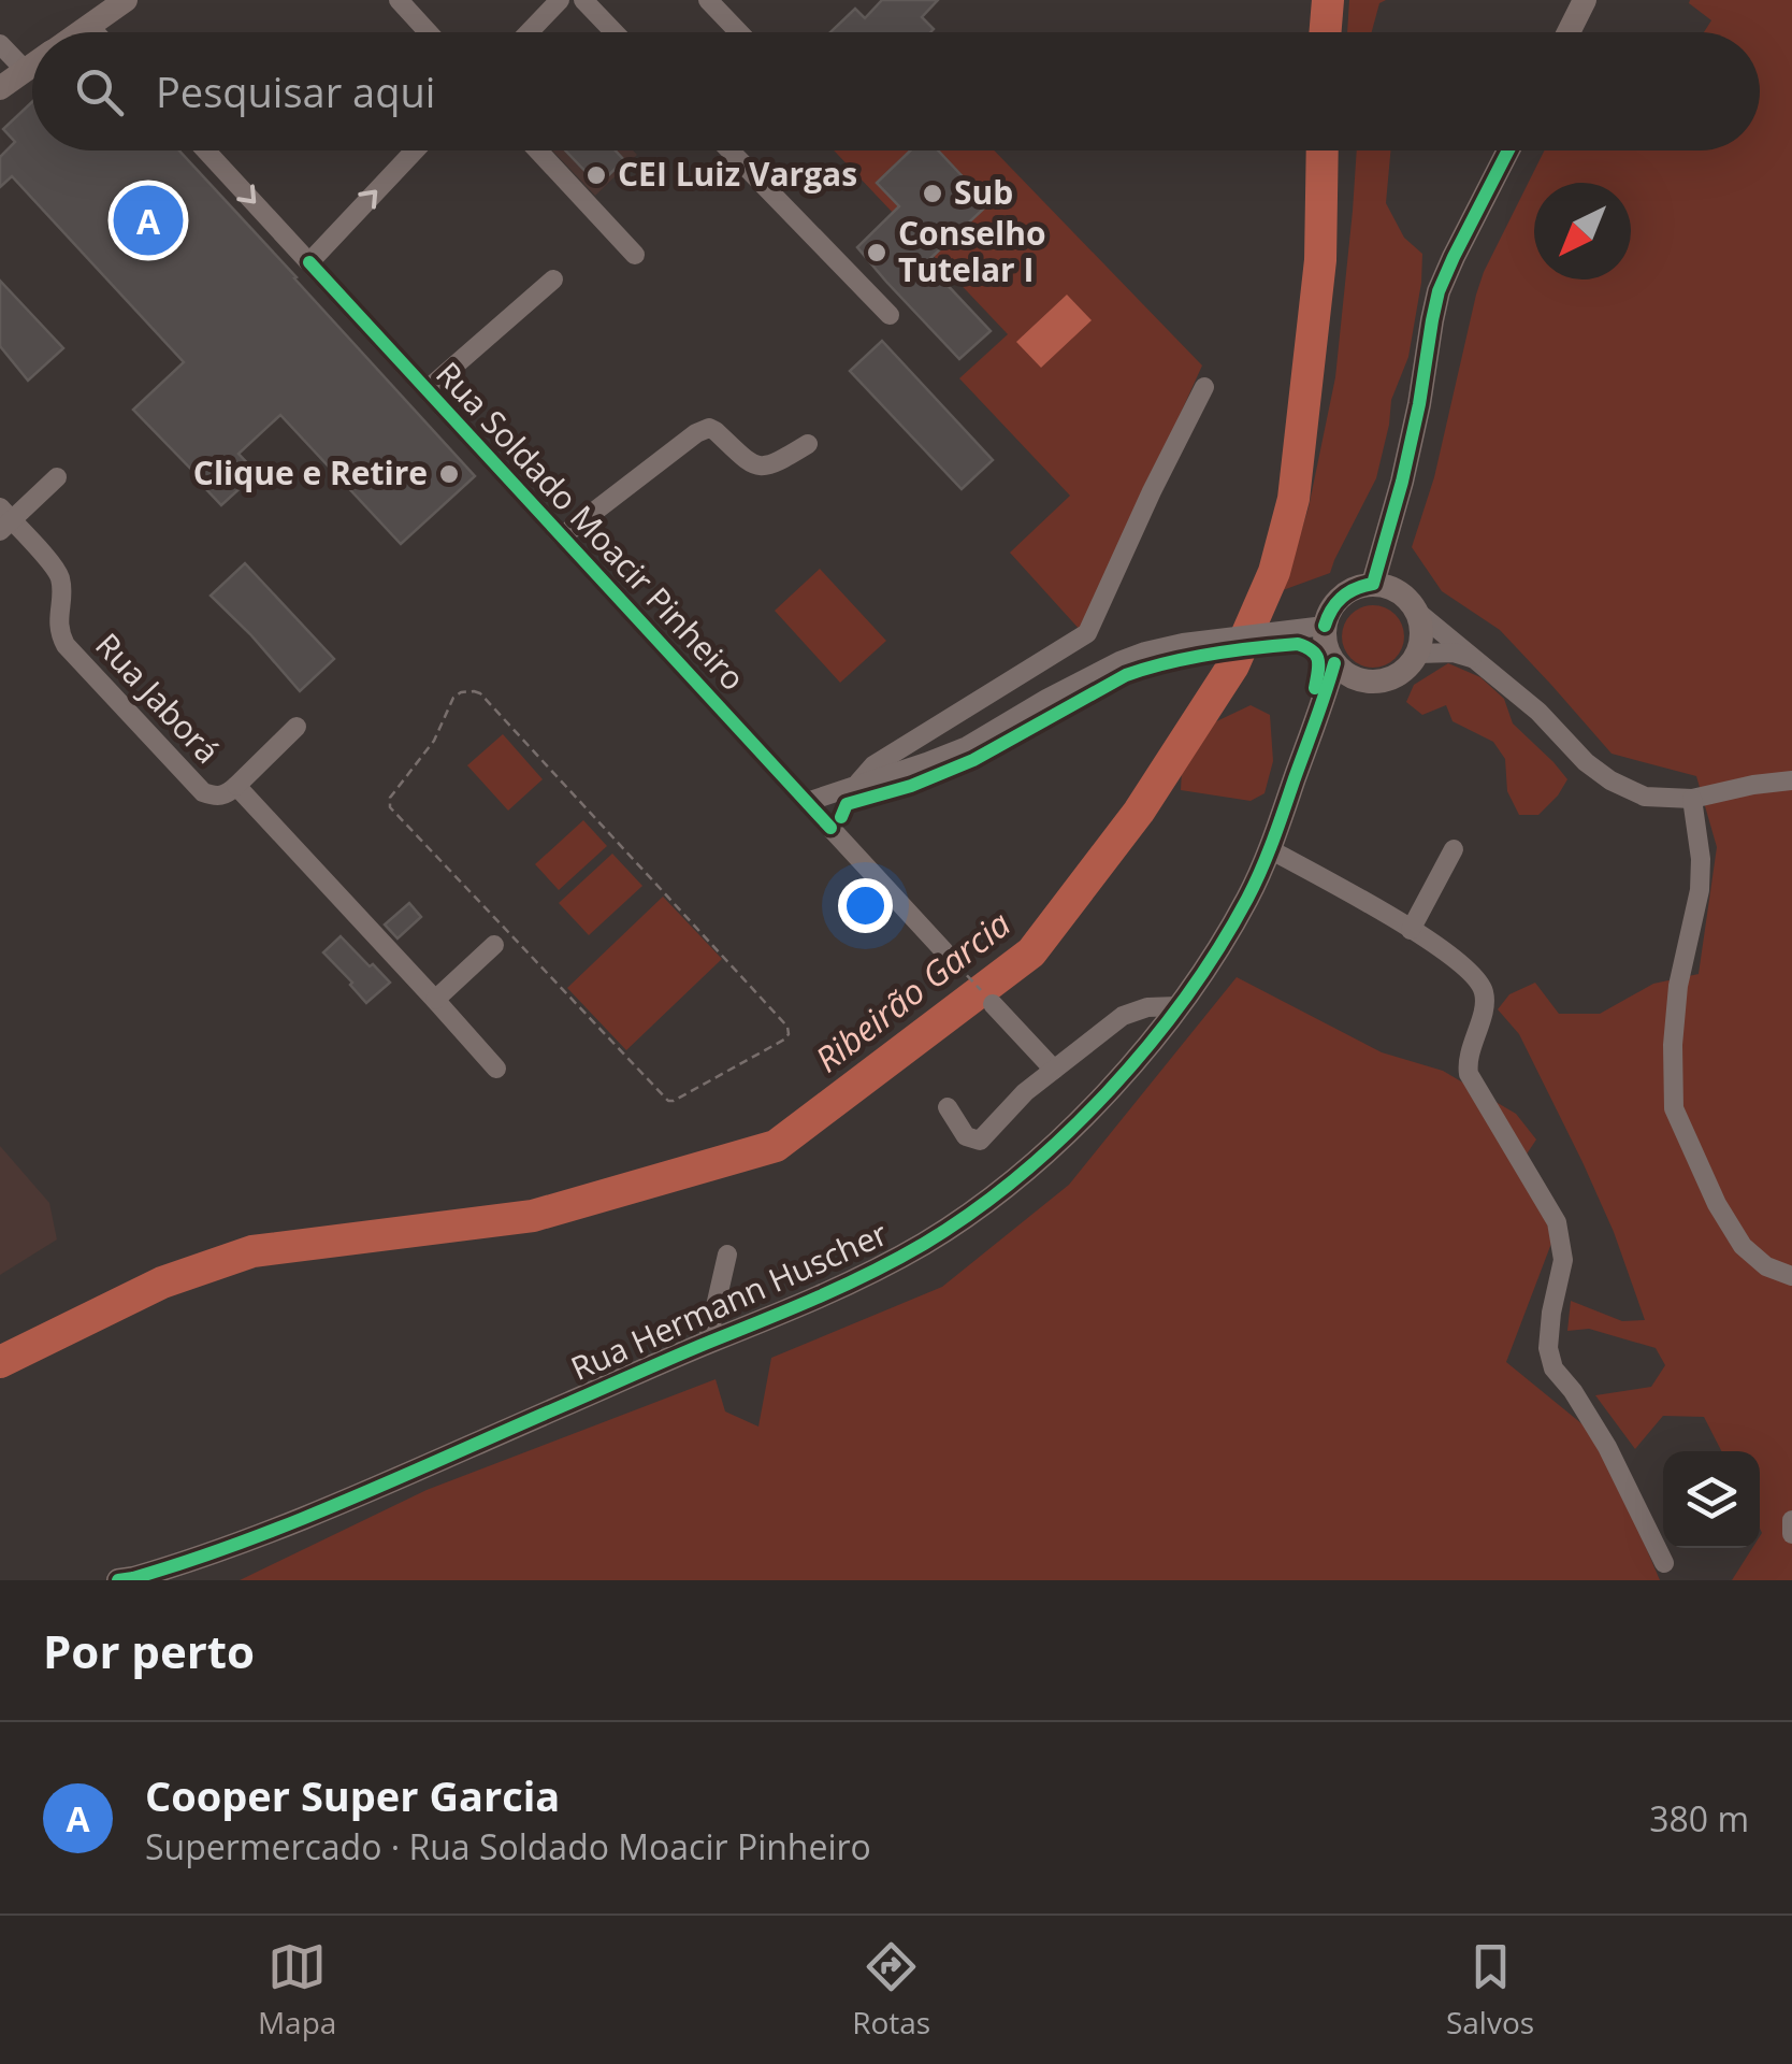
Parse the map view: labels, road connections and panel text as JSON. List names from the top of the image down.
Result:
{
  "streets": {
    "main road": ["Rua Hermann Huscher"],
    "street": ["Rua Soldado Moacir Pinheiro", "Rua Jaborá"]
  },
  "water": ["Ribeirão Garcia"],
  "places": [
    "CEI Luiz Vargas",
    "Sub",
    "Conselho Tutelar I",
    "Clique e Retire"
  ],
  "north": "bottom left",
  "page": {
    "search": "Pesquisar aqui",
    "pins": "A",
    "heading": "Por perto",
    "list": [
      {
        "mark": "A",
        "name": "Cooper Super Garcia",
        "note": "Supermercado · Rua Soldado Moacir Pinheiro",
        "value": "380 m"
      }
    ],
    "nav": ["Mapa", "Rotas", "Salvos"]
  }
}
